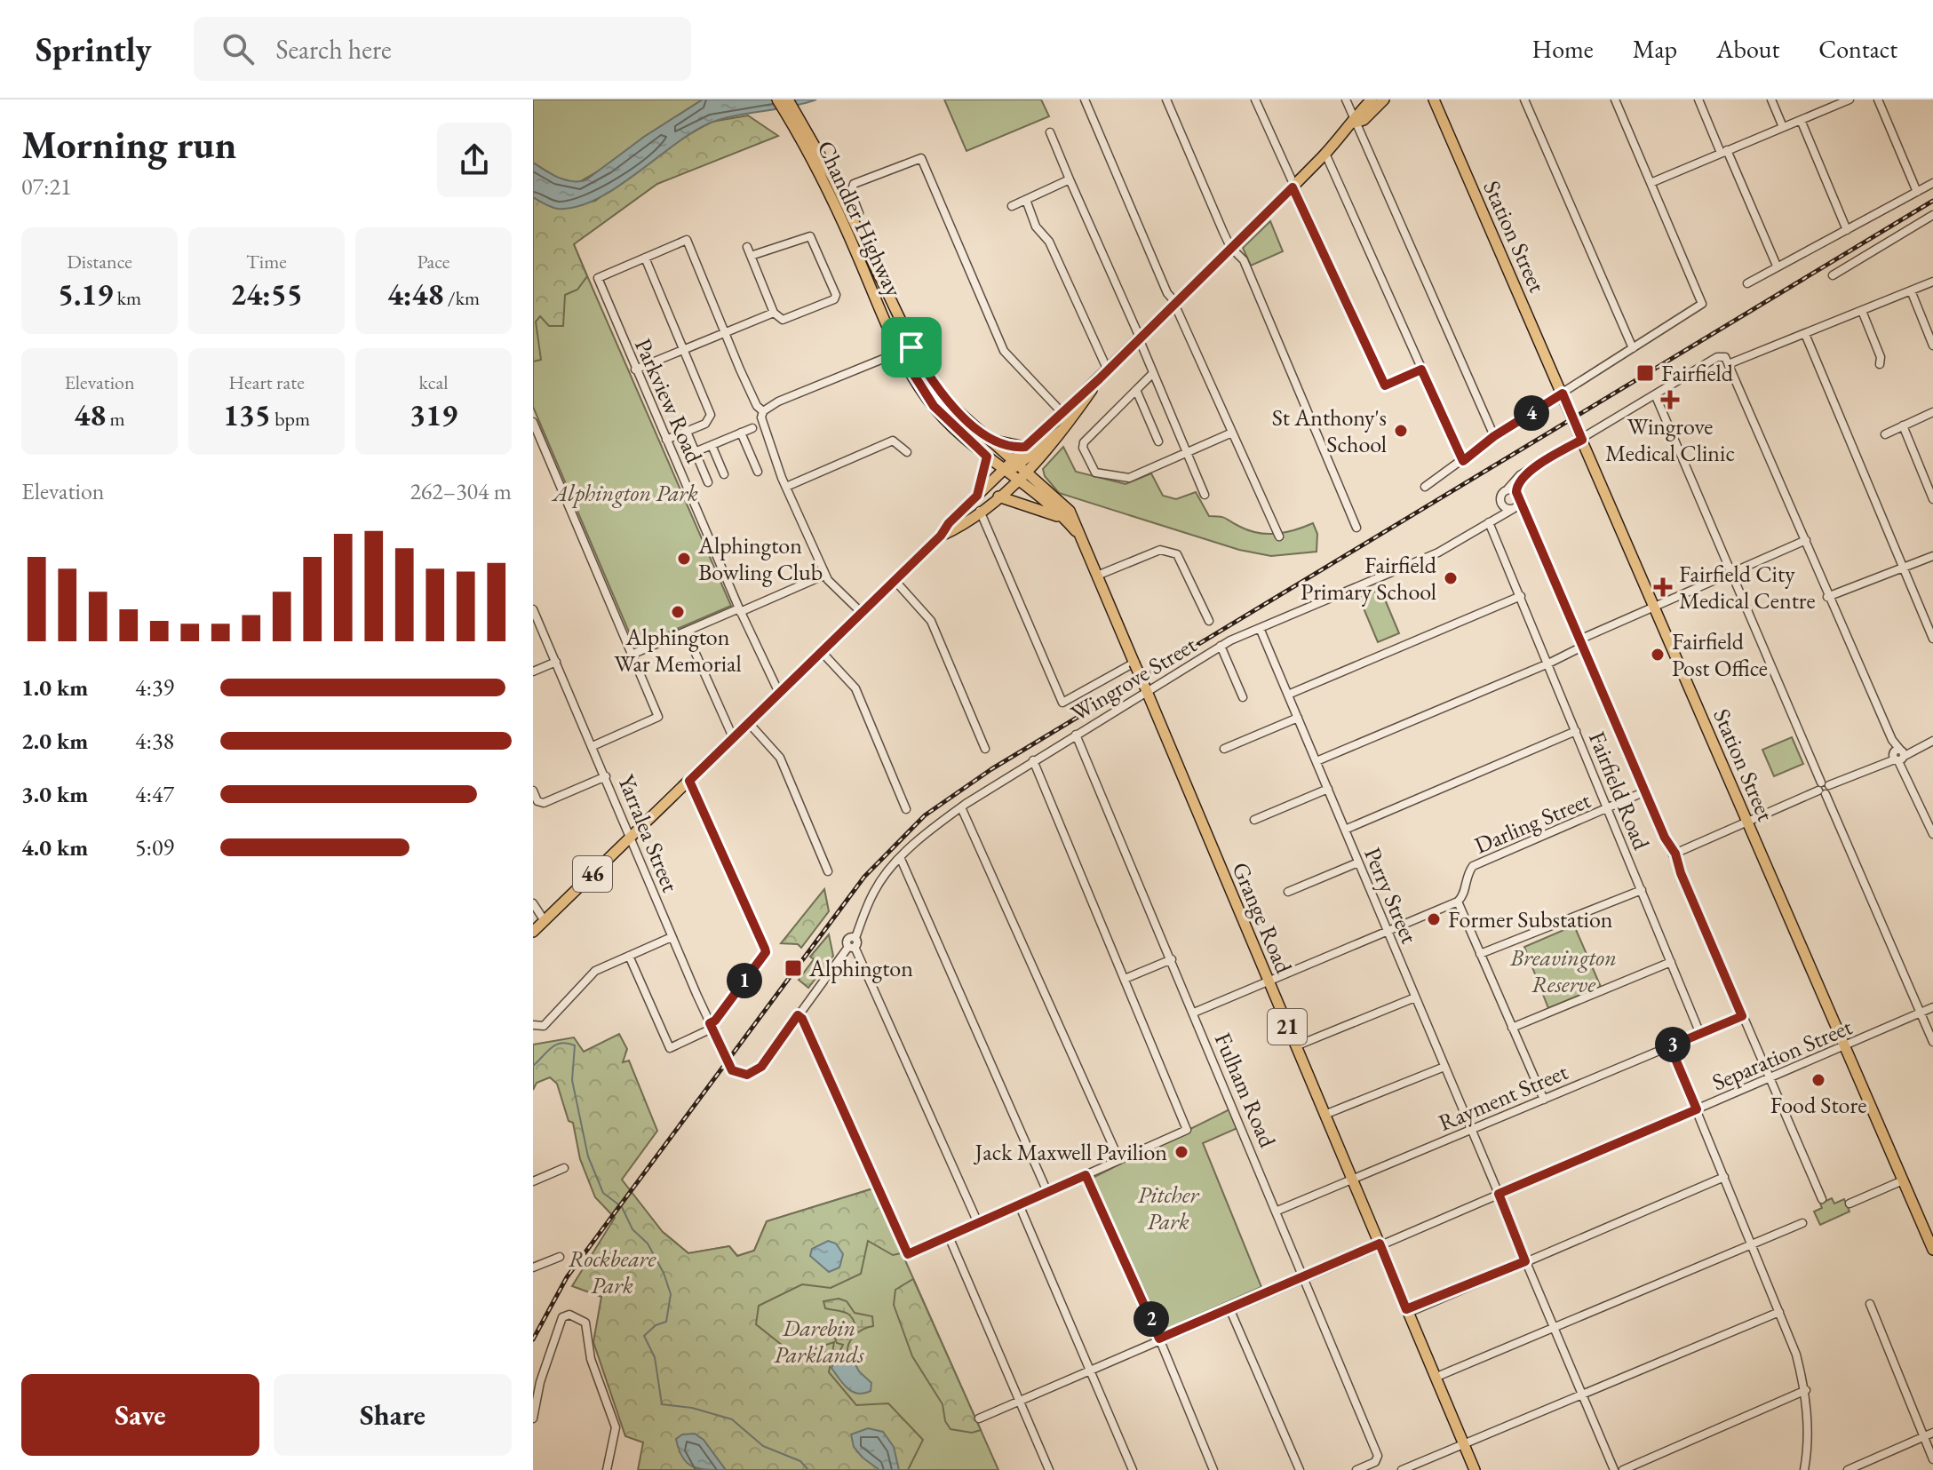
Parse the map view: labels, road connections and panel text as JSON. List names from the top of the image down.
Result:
{
  "streets": {
    "main road": [
      "Chandler Highway",
      "Station Street",
      "46",
      "Grange Road",
      "21"
    ],
    "street": [
      "Parkview Road",
      "Wingrove Street",
      "Fairfield Road",
      "Darling Street",
      "Yarralea Street",
      "Perry Street",
      "Separation Street",
      "Fulham Road",
      "Rayment Street"
    ]
  },
  "crossings": [
    ["Chandler Highway", "46"],
    ["Chandler Highway", "Grange Road"],
    ["Station Street", "Separation Street"],
    ["Parkview Road", "46"],
    ["Wingrove Street", "Fairfield Road"],
    ["Wingrove Street", "Yarralea Street"],
    ["Wingrove Street", "Perry Street"],
    ["Wingrove Street", "Grange Road"],
    ["Wingrove Street", "Fulham Road"],
    ["Fairfield Road", "Darling Street"],
    ["Fairfield Road", "Rayment Street"],
    ["Yarralea Street", "46"],
    ["46", "Grange Road"],
    ["Perry Street", "Separation Street"],
    ["Perry Street", "Rayment Street"],
    ["Grange Road", "Separation Street"],
    ["Grange Road", "Rayment Street"],
    ["Separation Street", "Fulham Road"],
    ["Fulham Road", "Rayment Street"]
  ],
  "parks": [
    "Alphington Park",
    "Breavington Reserve",
    "Pitcher Park",
    "Rockbeare Park",
    "Darebin Parklands"
  ],
  "places": {
    "transit": ["Fairfield", "Alphington"],
    "health": ["Wingrove Medical Clinic", "Fairfield City Medical Centre"],
    "other": [
      "St Anthony's School",
      "Alphington Bowling Club",
      "Fairfield Primary School",
      "Alphington War Memorial",
      "Fairfield Post Office",
      "Former Substation",
      "Food Store",
      "Jack Maxwell Pavilion"
    ]
  },
  "page": {
    "header": "Sprintly",
    "search": "Search here",
    "nav": [
      "Home",
      "Map",
      "About",
      "Contact"
    ],
    "heading": ["Morning run", "07:21"],
    "stats": [
      ["Distance", "5.19 km"],
      ["Time", "24:55"],
      ["Pace", "4:48 /km"],
      ["Elevation", "48 m"],
      ["Heart rate", "135 bpm"],
      ["kcal", "319"]
    ],
    "pins": [
      "4",
      "1",
      "3",
      "2"
    ],
    "chart": ["Elevation", "262–304 m"],
    "list": [
      {
        "name": "1.0 km",
        "note": "4:39"
      },
      {
        "name": "2.0 km",
        "note": "4:38"
      },
      {
        "name": "3.0 km",
        "note": "4:47"
      },
      {
        "name": "4.0 km",
        "note": "5:09"
      }
    ],
    "buttons": ["Save", "Share"]
  }
}
